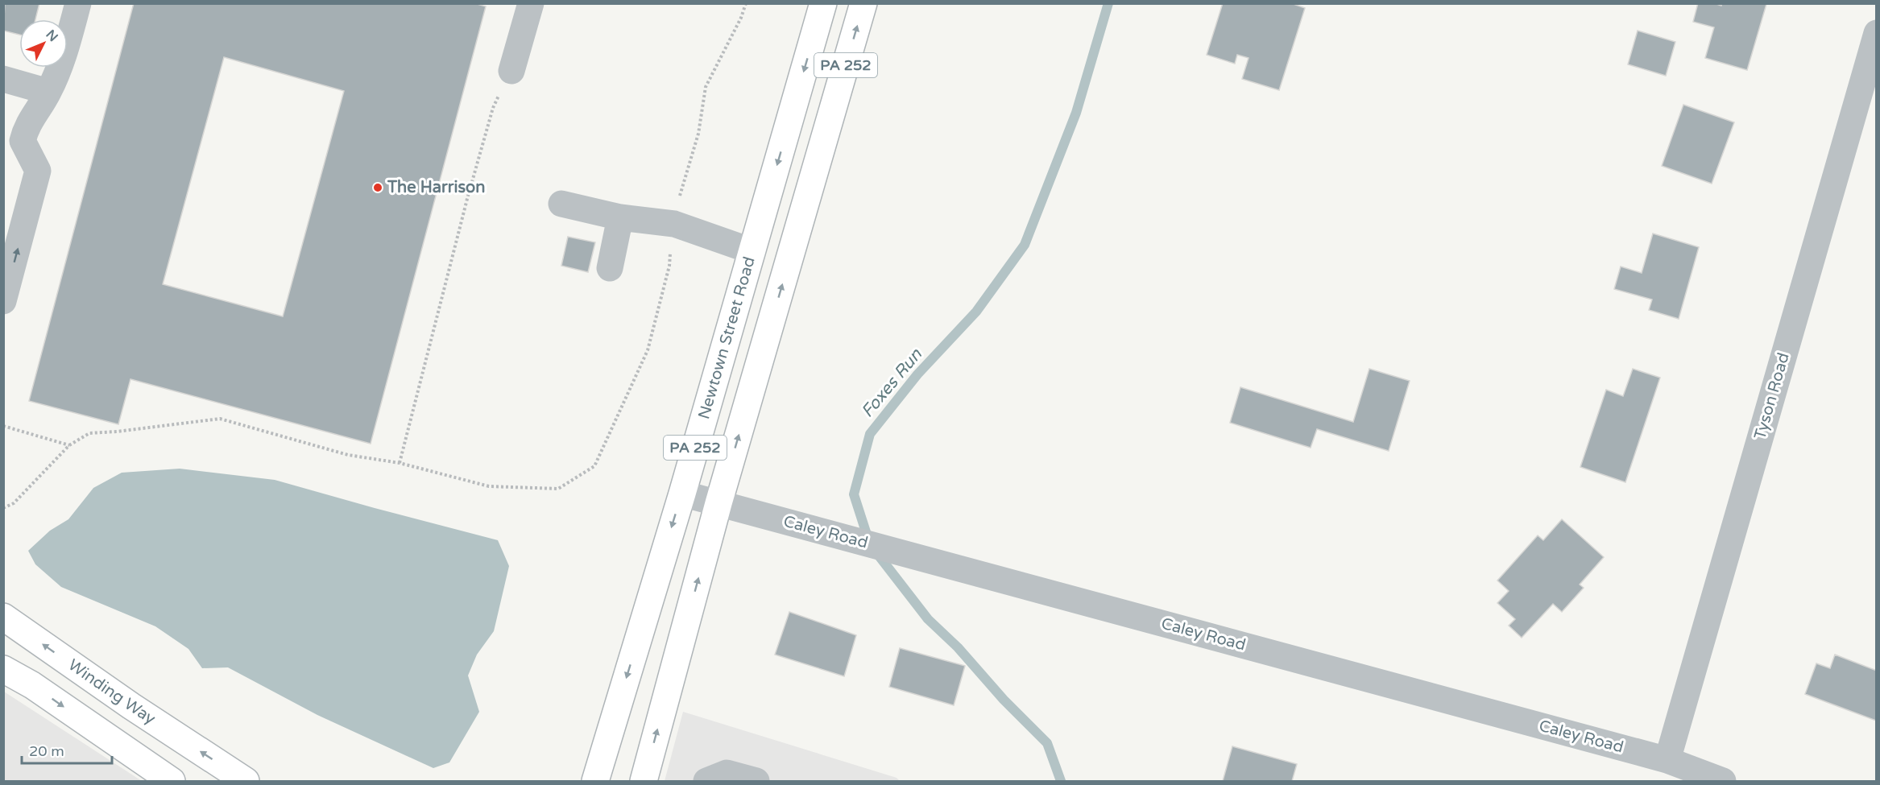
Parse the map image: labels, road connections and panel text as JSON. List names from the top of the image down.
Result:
{
  "streets": {
    "main road": ["PA 252", "Newtown Street Road", "Winding Way"],
    "street": ["Tyson Road", "Caley Road"]
  },
  "crossings": [
    ["PA 252", "Caley Road"],
    ["Newtown Street Road", "Caley Road"],
    ["Tyson Road", "Caley Road"]
  ],
  "water": ["Foxes Run"],
  "places": ["The Harrison"],
  "scale_bar": "20 m",
  "north": "top right"
}
